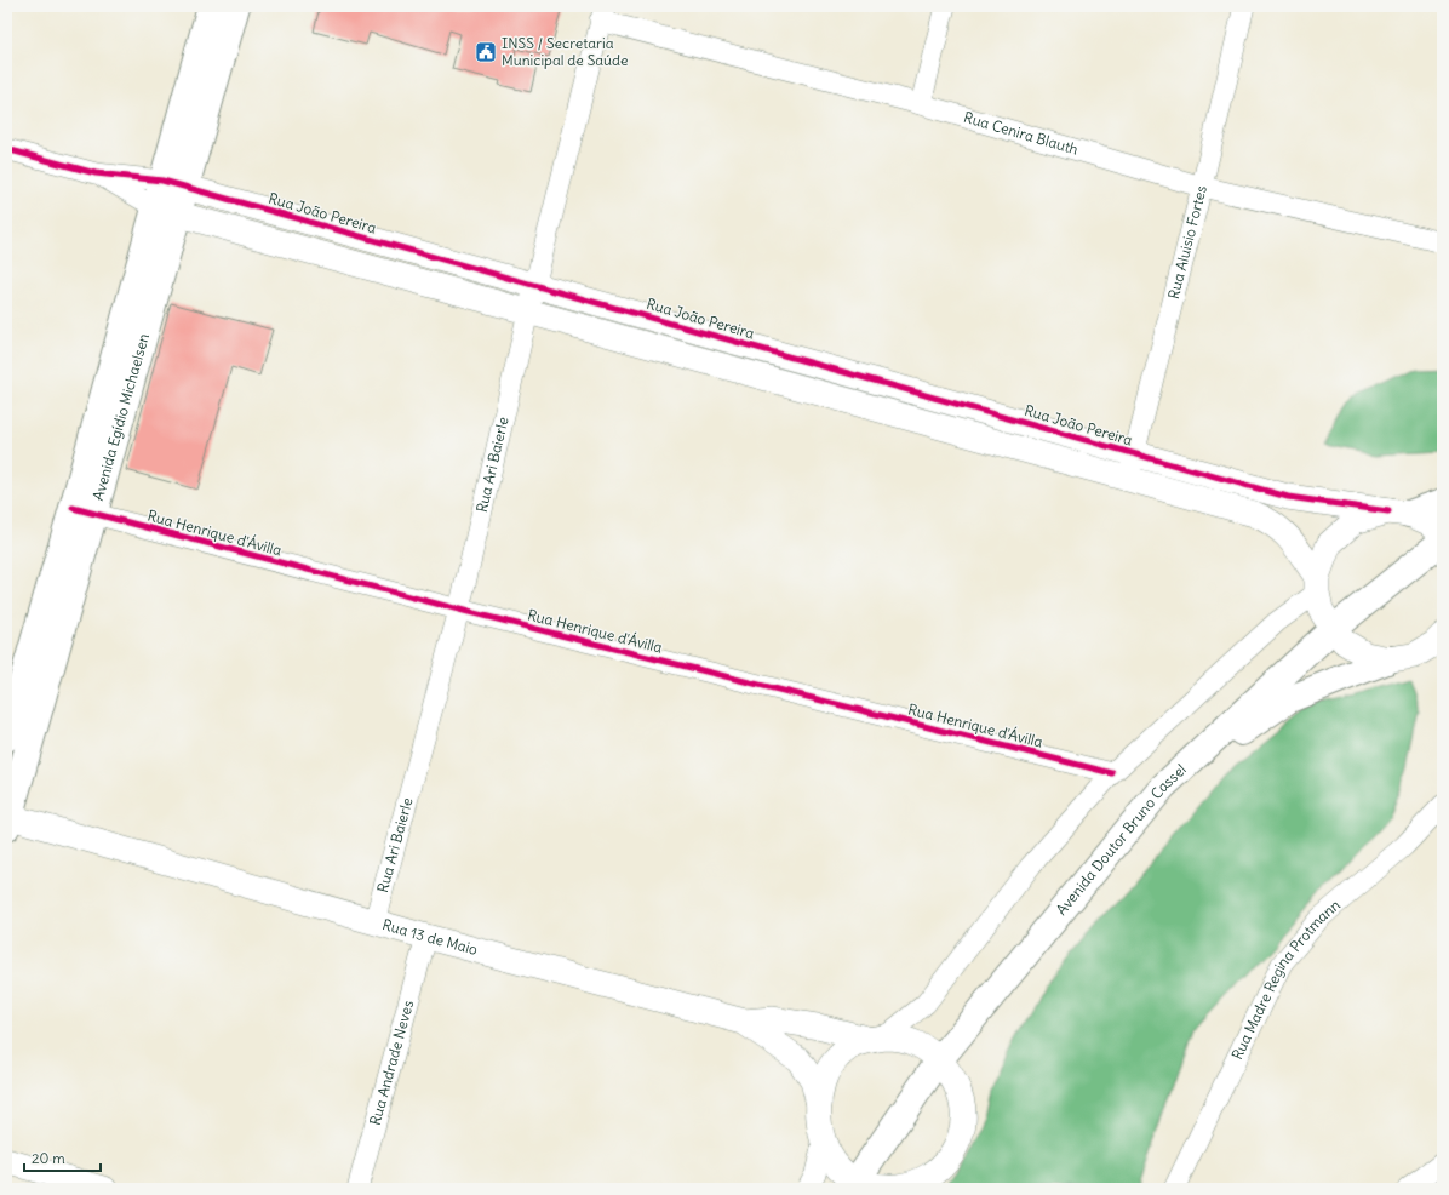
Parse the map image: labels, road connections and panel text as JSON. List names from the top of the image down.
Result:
{
  "streets": {
    "main road": ["Avenida Egídio Michaelsen", "Avenida Doutor Bruno Cassel"],
    "street": [
      "Rua Cenira Blauth",
      "Rua João Pereira",
      "Rua Aluisio Fortes",
      "Rua Ari Baierle",
      "Rua Henrique d'Ávilla",
      "Rua 13 de Maio",
      "Rua Madre Regina Protmann",
      "Rua Andrade Neves"
    ]
  },
  "crossings": [
    ["Rua Cenira Blauth", "Rua Aluisio Fortes"],
    ["Rua Cenira Blauth", "Rua Ari Baierle"],
    ["Rua João Pereira", "Rua Aluisio Fortes"],
    ["Rua João Pereira", "Avenida Egídio Michaelsen"],
    ["Rua João Pereira", "Rua Ari Baierle"],
    ["Rua João Pereira", "Avenida Doutor Bruno Cassel"],
    ["Avenida Egídio Michaelsen", "Rua Henrique d'Ávilla"],
    ["Avenida Egídio Michaelsen", "Rua 13 de Maio"],
    ["Rua Ari Baierle", "Rua Henrique d'Ávilla"],
    ["Rua Ari Baierle", "Rua 13 de Maio"],
    ["Rua 13 de Maio", "Rua Andrade Neves"]
  ],
  "places": {
    "public building": ["INSS / Secretaria Municipal de Saúde"]
  },
  "scale_bar": "20 m"
}
